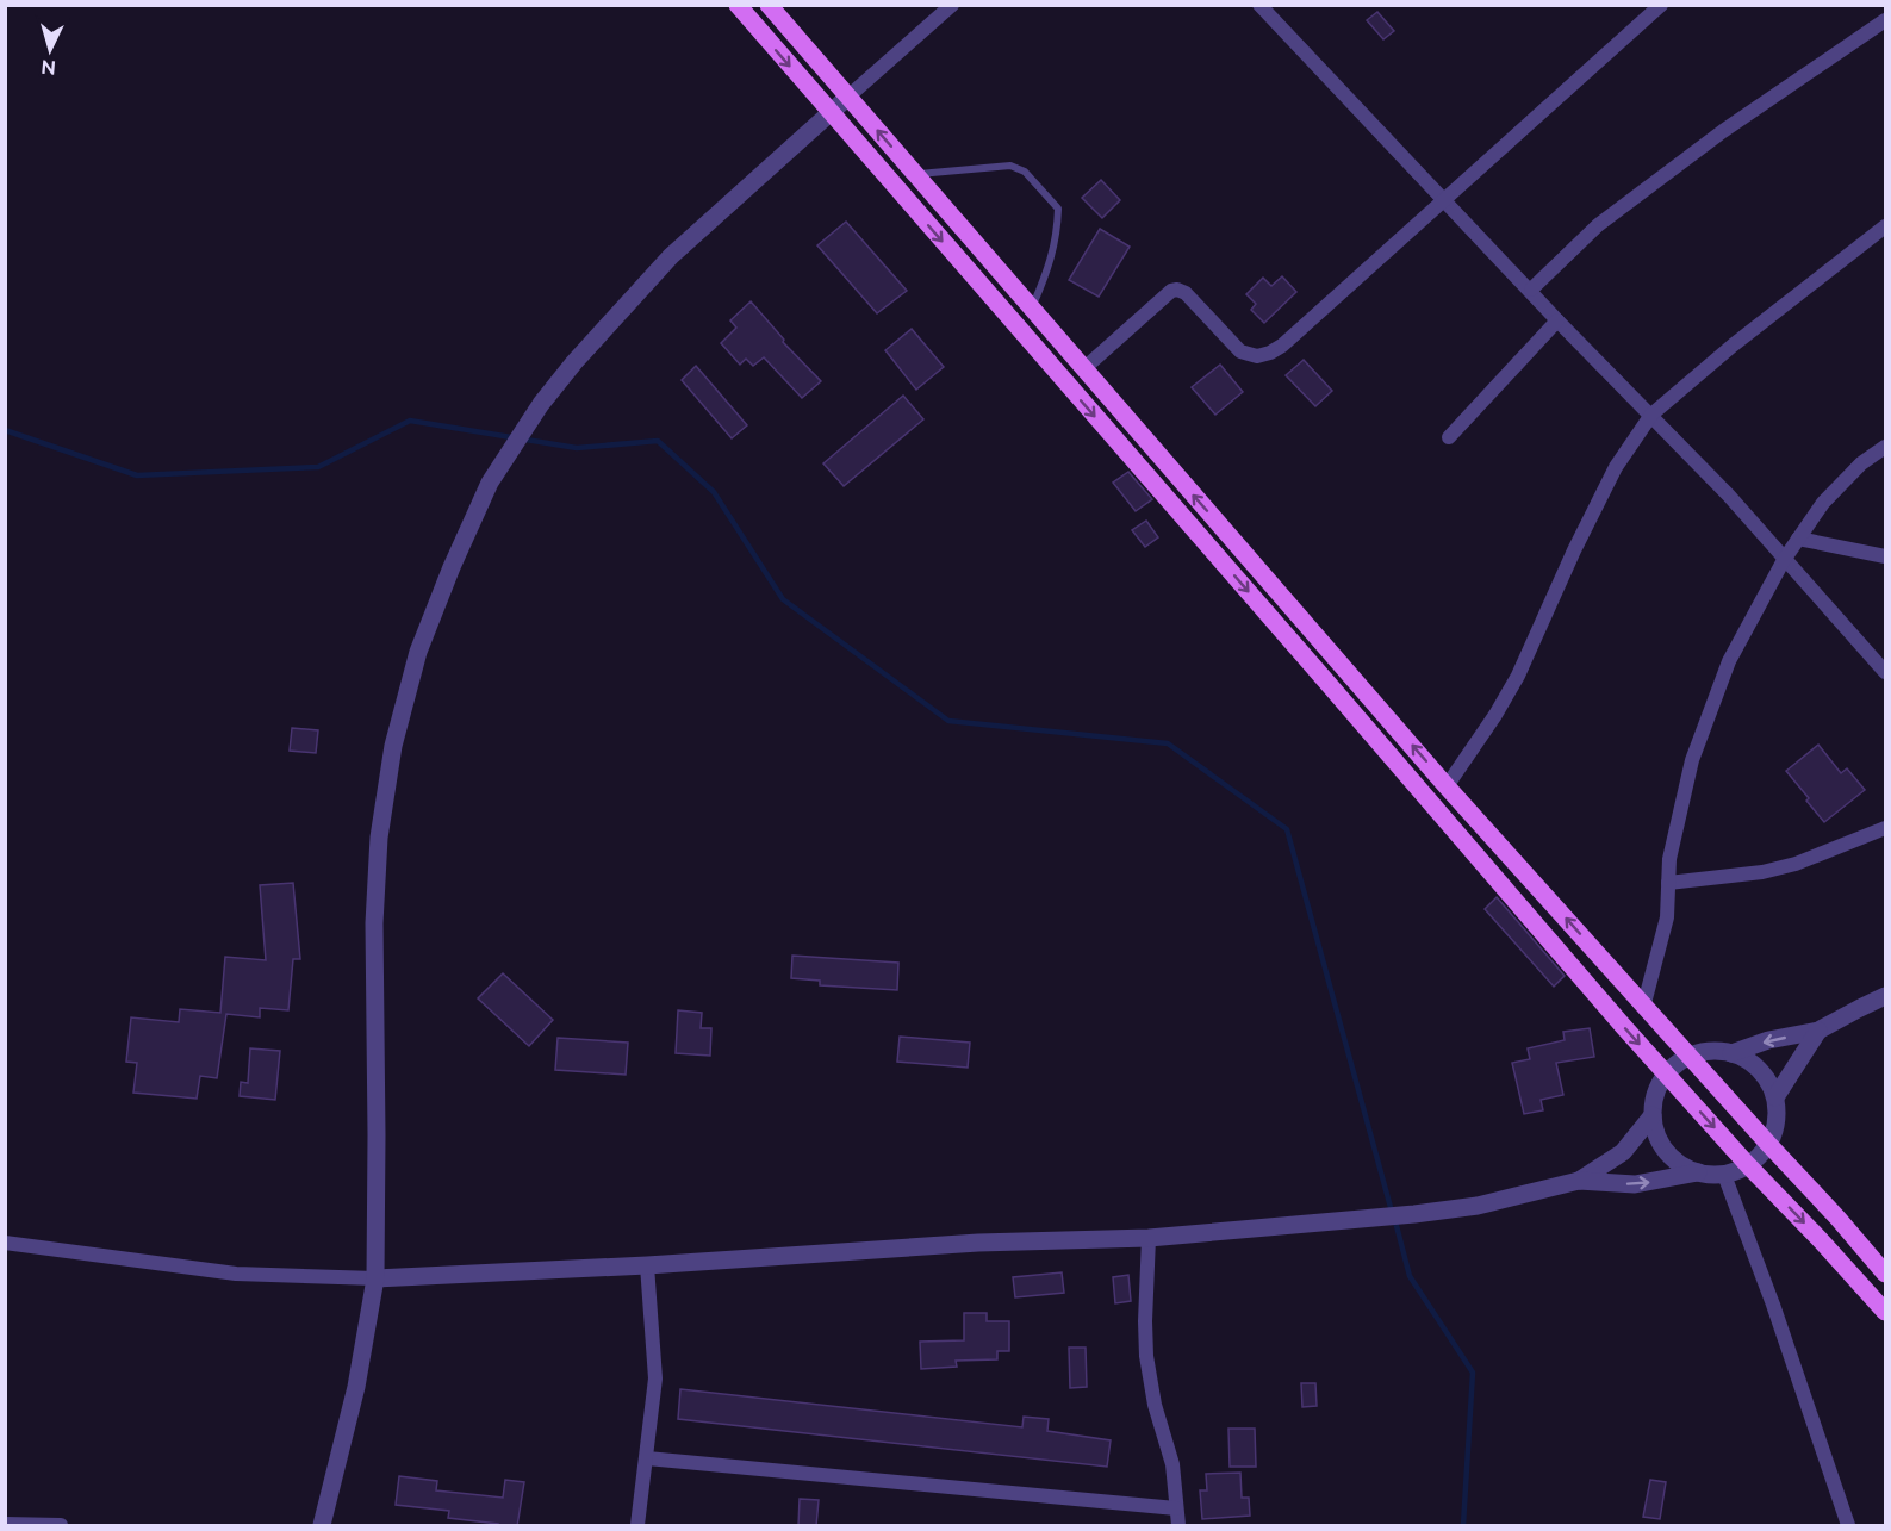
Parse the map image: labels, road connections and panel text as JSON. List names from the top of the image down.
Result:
{
  "north": "bottom"
}
